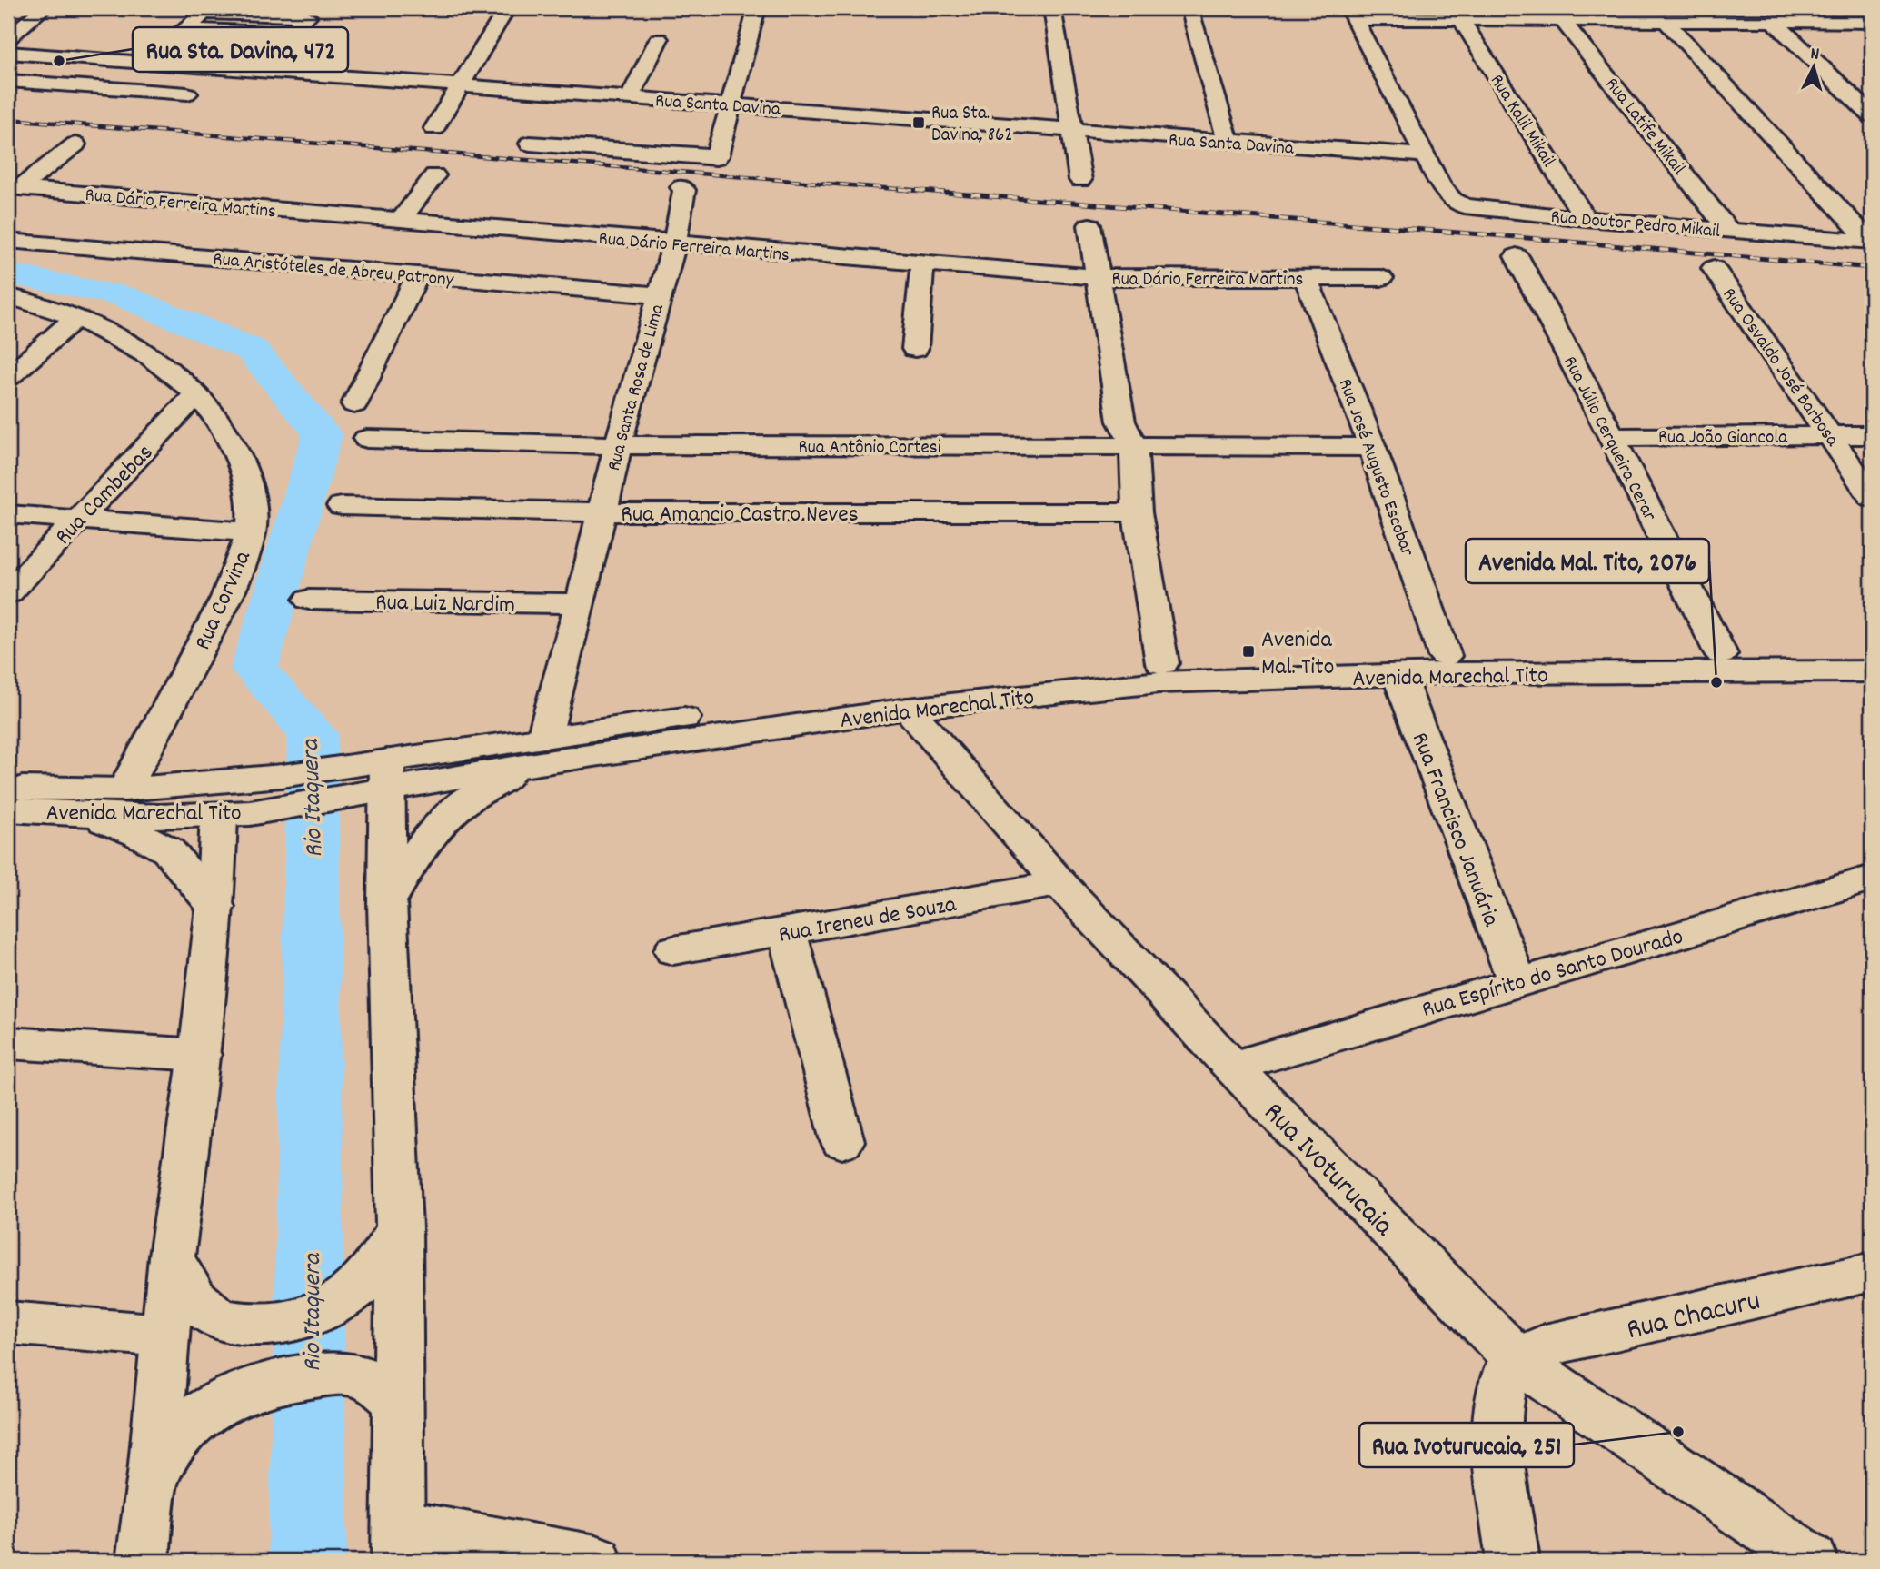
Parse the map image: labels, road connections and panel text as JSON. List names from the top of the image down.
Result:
{
  "streets": {
    "street": [
      "Rua Santa Davina",
      "Rua Kalil Mikail",
      "Rua Latife Mikail",
      "Rua Dário Ferreira Martins",
      "Rua Doutor Pedro Mikail",
      "Rua Aristóteles de Abreu Patrony",
      "Rua Osvaldo José Barbosa",
      "Rua Santa Rosa de Lima",
      "Rua João Giancola",
      "Rua Júlio Cerqueira Cerar",
      "Rua Antônio Cortesi",
      "Rua José Augusto Escobar",
      "Rua Cambebas",
      "Rua Amancio Castro Neves",
      "Rua Corvina",
      "Rua Luiz Nardim",
      "Avenida Marechal Tito",
      "Rua Francisco Januária",
      "Rua Ireneu de Souza",
      "Rua Espírito do Santo Dourado",
      "Rua Ivoturucaia",
      "Rua Chacuru"
    ]
  },
  "crossings": [
    ["Rua Santa Davina", "Rua Doutor Pedro Mikail"],
    ["Rua Kalil Mikail", "Rua Doutor Pedro Mikail"],
    ["Rua Latife Mikail", "Rua Doutor Pedro Mikail"],
    ["Rua Dário Ferreira Martins", "Rua Santa Rosa de Lima"],
    ["Rua Dário Ferreira Martins", "Rua José Augusto Escobar"],
    ["Rua Aristóteles de Abreu Patrony", "Rua Santa Rosa de Lima"],
    ["Rua Osvaldo José Barbosa", "Rua João Giancola"],
    ["Rua Santa Rosa de Lima", "Rua Antônio Cortesi"],
    ["Rua Santa Rosa de Lima", "Rua Amancio Castro Neves"],
    ["Rua Santa Rosa de Lima", "Rua Luiz Nardim"],
    ["Rua Santa Rosa de Lima", "Avenida Marechal Tito"],
    ["Rua João Giancola", "Rua Júlio Cerqueira Cerar"],
    ["Rua Júlio Cerqueira Cerar", "Avenida Marechal Tito"],
    ["Rua Antônio Cortesi", "Rua José Augusto Escobar"],
    ["Rua José Augusto Escobar", "Avenida Marechal Tito"],
    ["Rua Cambebas", "Rua Corvina"],
    ["Rua Corvina", "Avenida Marechal Tito"],
    ["Avenida Marechal Tito", "Rua Francisco Januária"],
    ["Avenida Marechal Tito", "Rua Ivoturucaia"],
    ["Rua Francisco Januária", "Rua Espírito do Santo Dourado"],
    ["Rua Ireneu de Souza", "Rua Ivoturucaia"],
    ["Rua Espírito do Santo Dourado", "Rua Ivoturucaia"],
    ["Rua Ivoturucaia", "Rua Chacuru"]
  ],
  "water": ["Rio Itaquera"],
  "places": {
    "other": ["Rua Sta. Davina, 472", "Avenida Mal. Tito, 2076", "Rua Ivoturucaia, 251"],
    "transit": ["Rua Sta. Davina, 862", "Avenida Mal. Tito"]
  },
  "north": "top"
}
